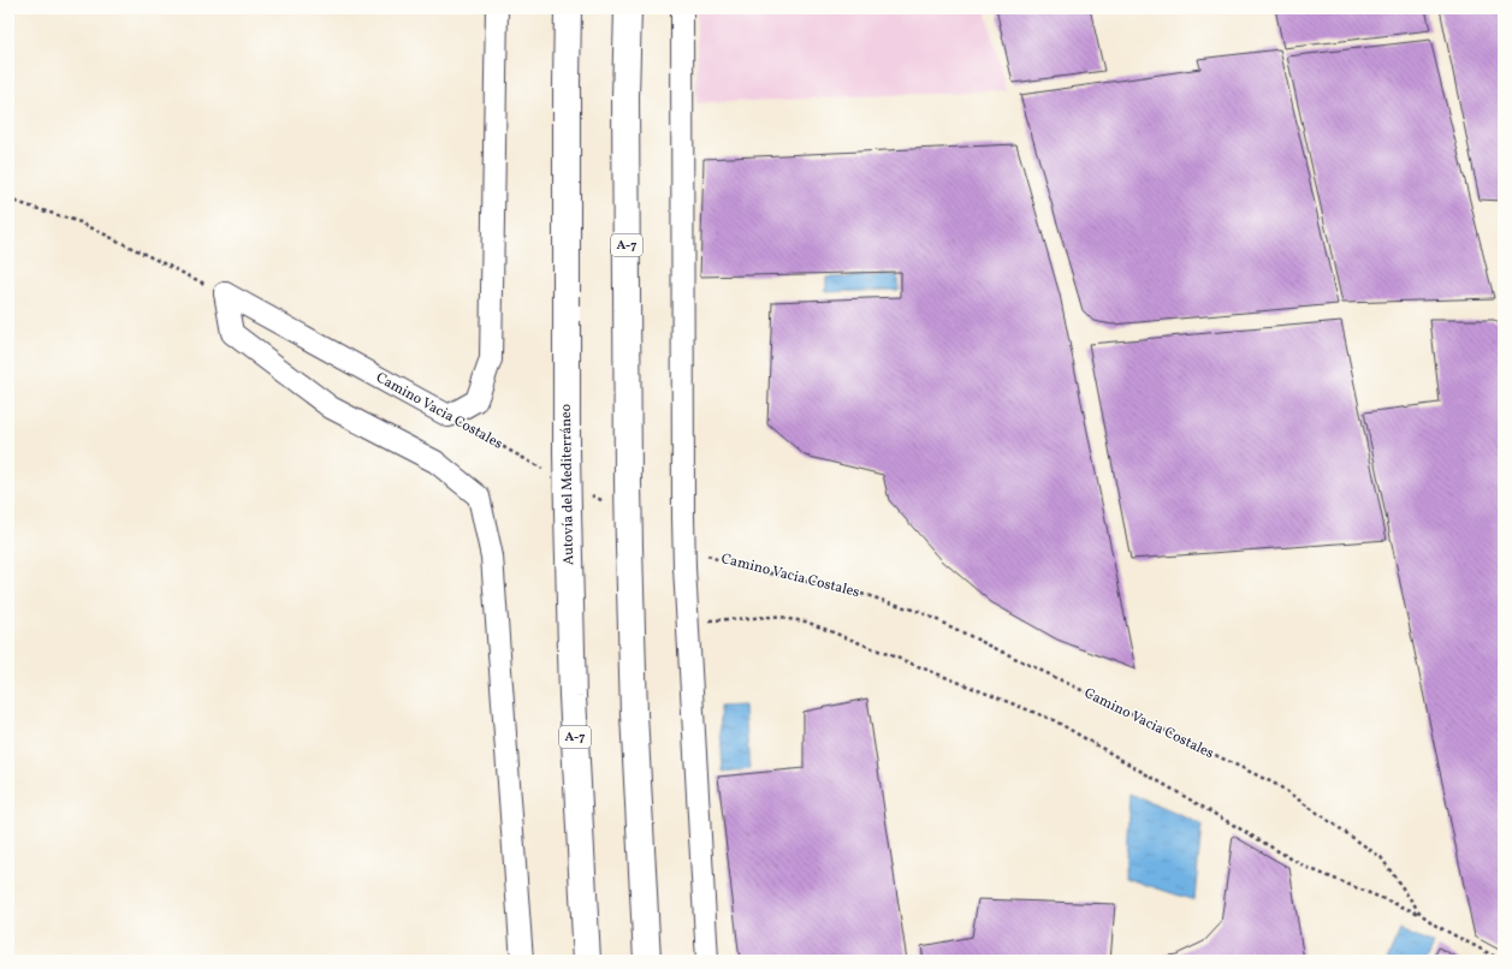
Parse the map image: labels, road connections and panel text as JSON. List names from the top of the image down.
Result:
{
  "streets": {
    "highway": ["A-7", "Autovía del Mediterráneo"],
    "street": ["Camino Vacia Costales"]
  }
}
